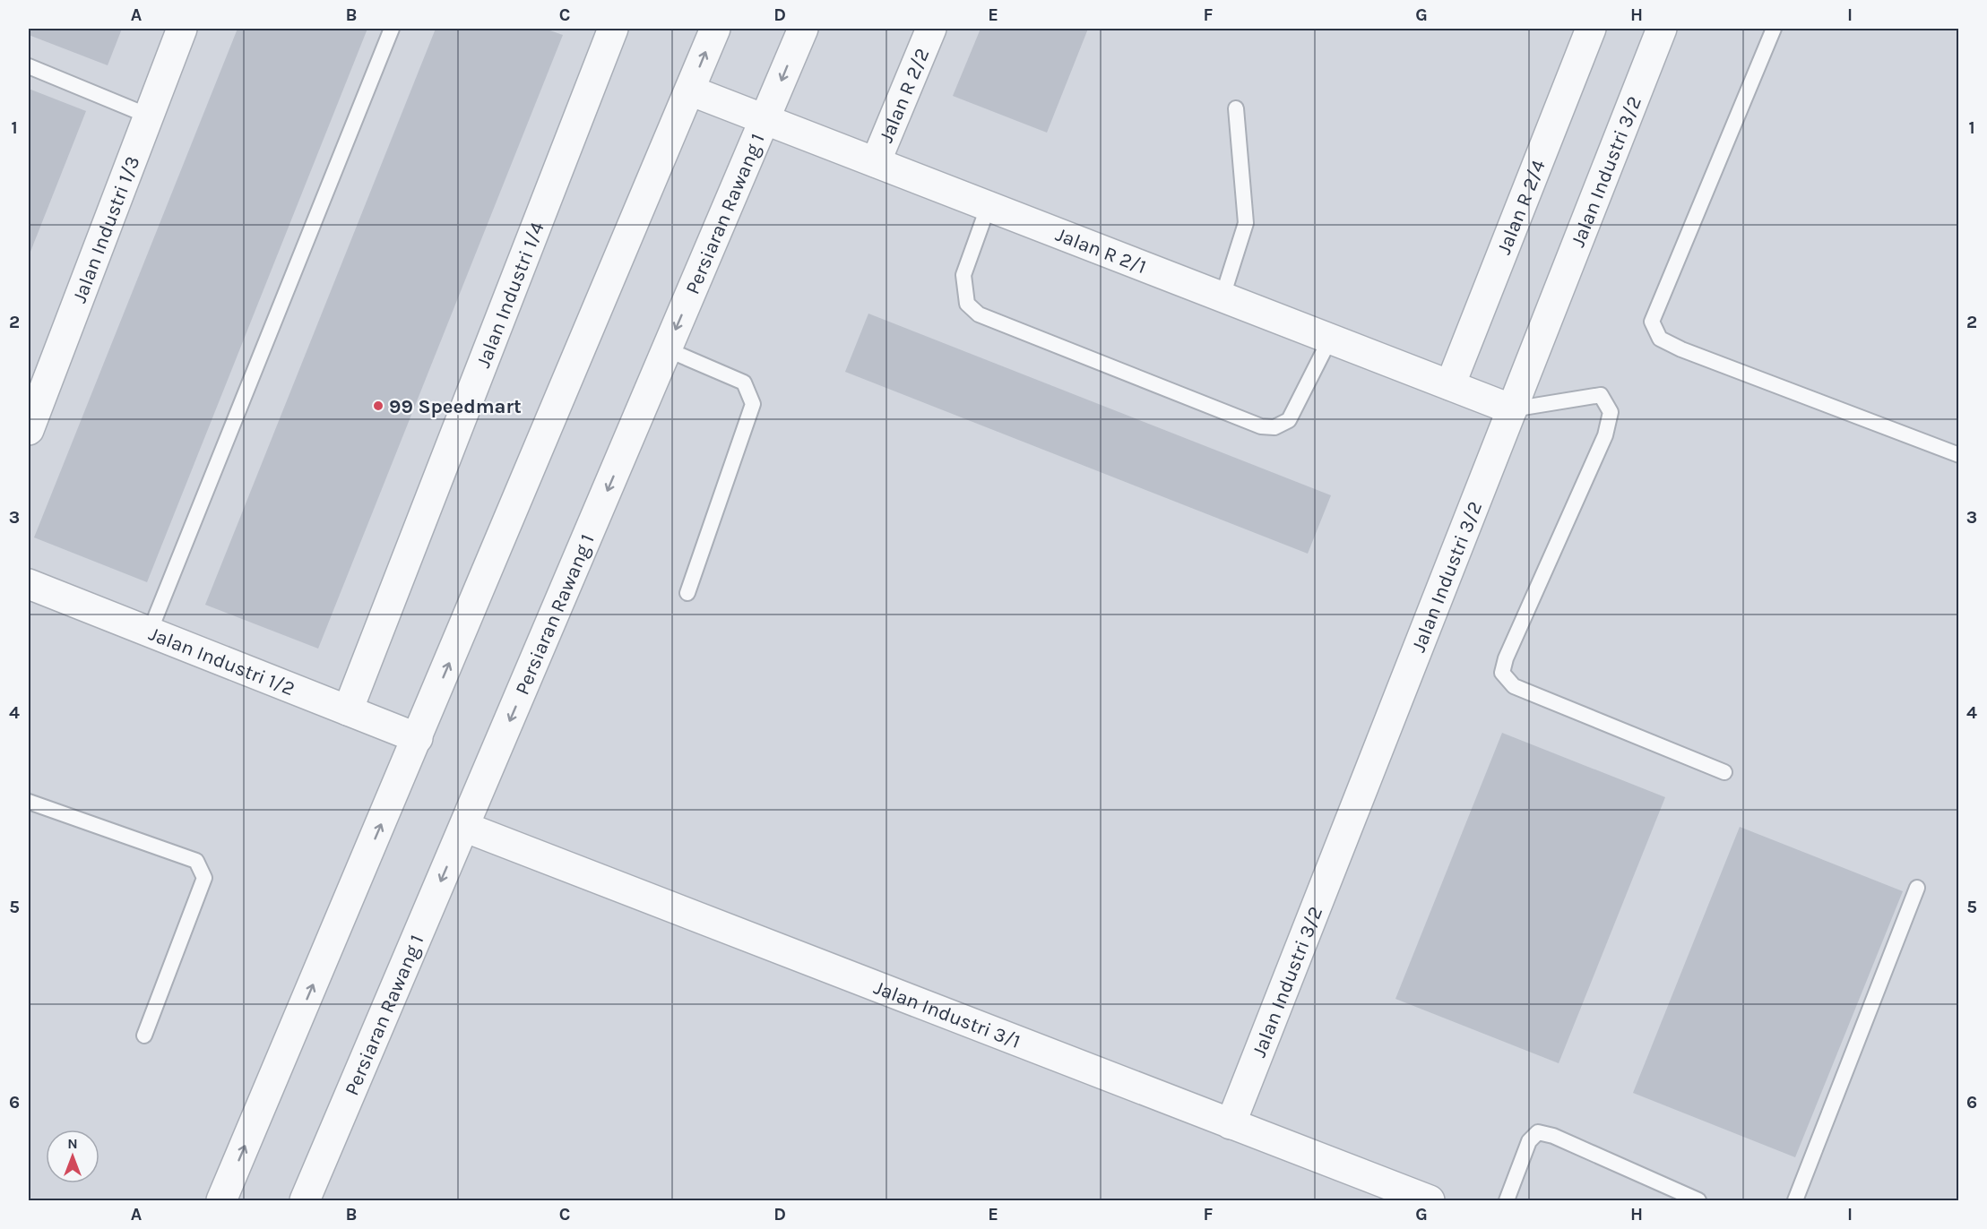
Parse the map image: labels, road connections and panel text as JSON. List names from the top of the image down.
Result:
{
  "streets": {
    "street": [
      "Jalan R 2/2",
      "Jalan Industri 3/2",
      "Jalan R 2/4",
      "Persiaran Rawang 1",
      "Jalan Industri 1/3",
      "Jalan R 2/1",
      "Jalan Industri 1/4",
      "Jalan Industri 1/2",
      "Jalan Industri 3/1"
    ]
  },
  "crossings": [
    ["Jalan R 2/2", "Jalan R 2/1"],
    ["Jalan Industri 3/2", "Jalan R 2/1"],
    ["Jalan Industri 3/2", "Jalan Industri 3/1"],
    ["Jalan R 2/4", "Jalan R 2/1"],
    ["Persiaran Rawang 1", "Jalan R 2/1"],
    ["Persiaran Rawang 1", "Jalan Industri 3/1"],
    ["Jalan Industri 1/4", "Jalan Industri 1/2"]
  ],
  "places": ["99 Speedmart"],
  "north": "top",
  "grid": {
    "columns": [
      "A",
      "B",
      "C",
      "D",
      "E",
      "F",
      "G",
      "H",
      "I"
    ],
    "rows": [
      "1",
      "2",
      "3",
      "4",
      "5",
      "6"
    ]
  }
}
